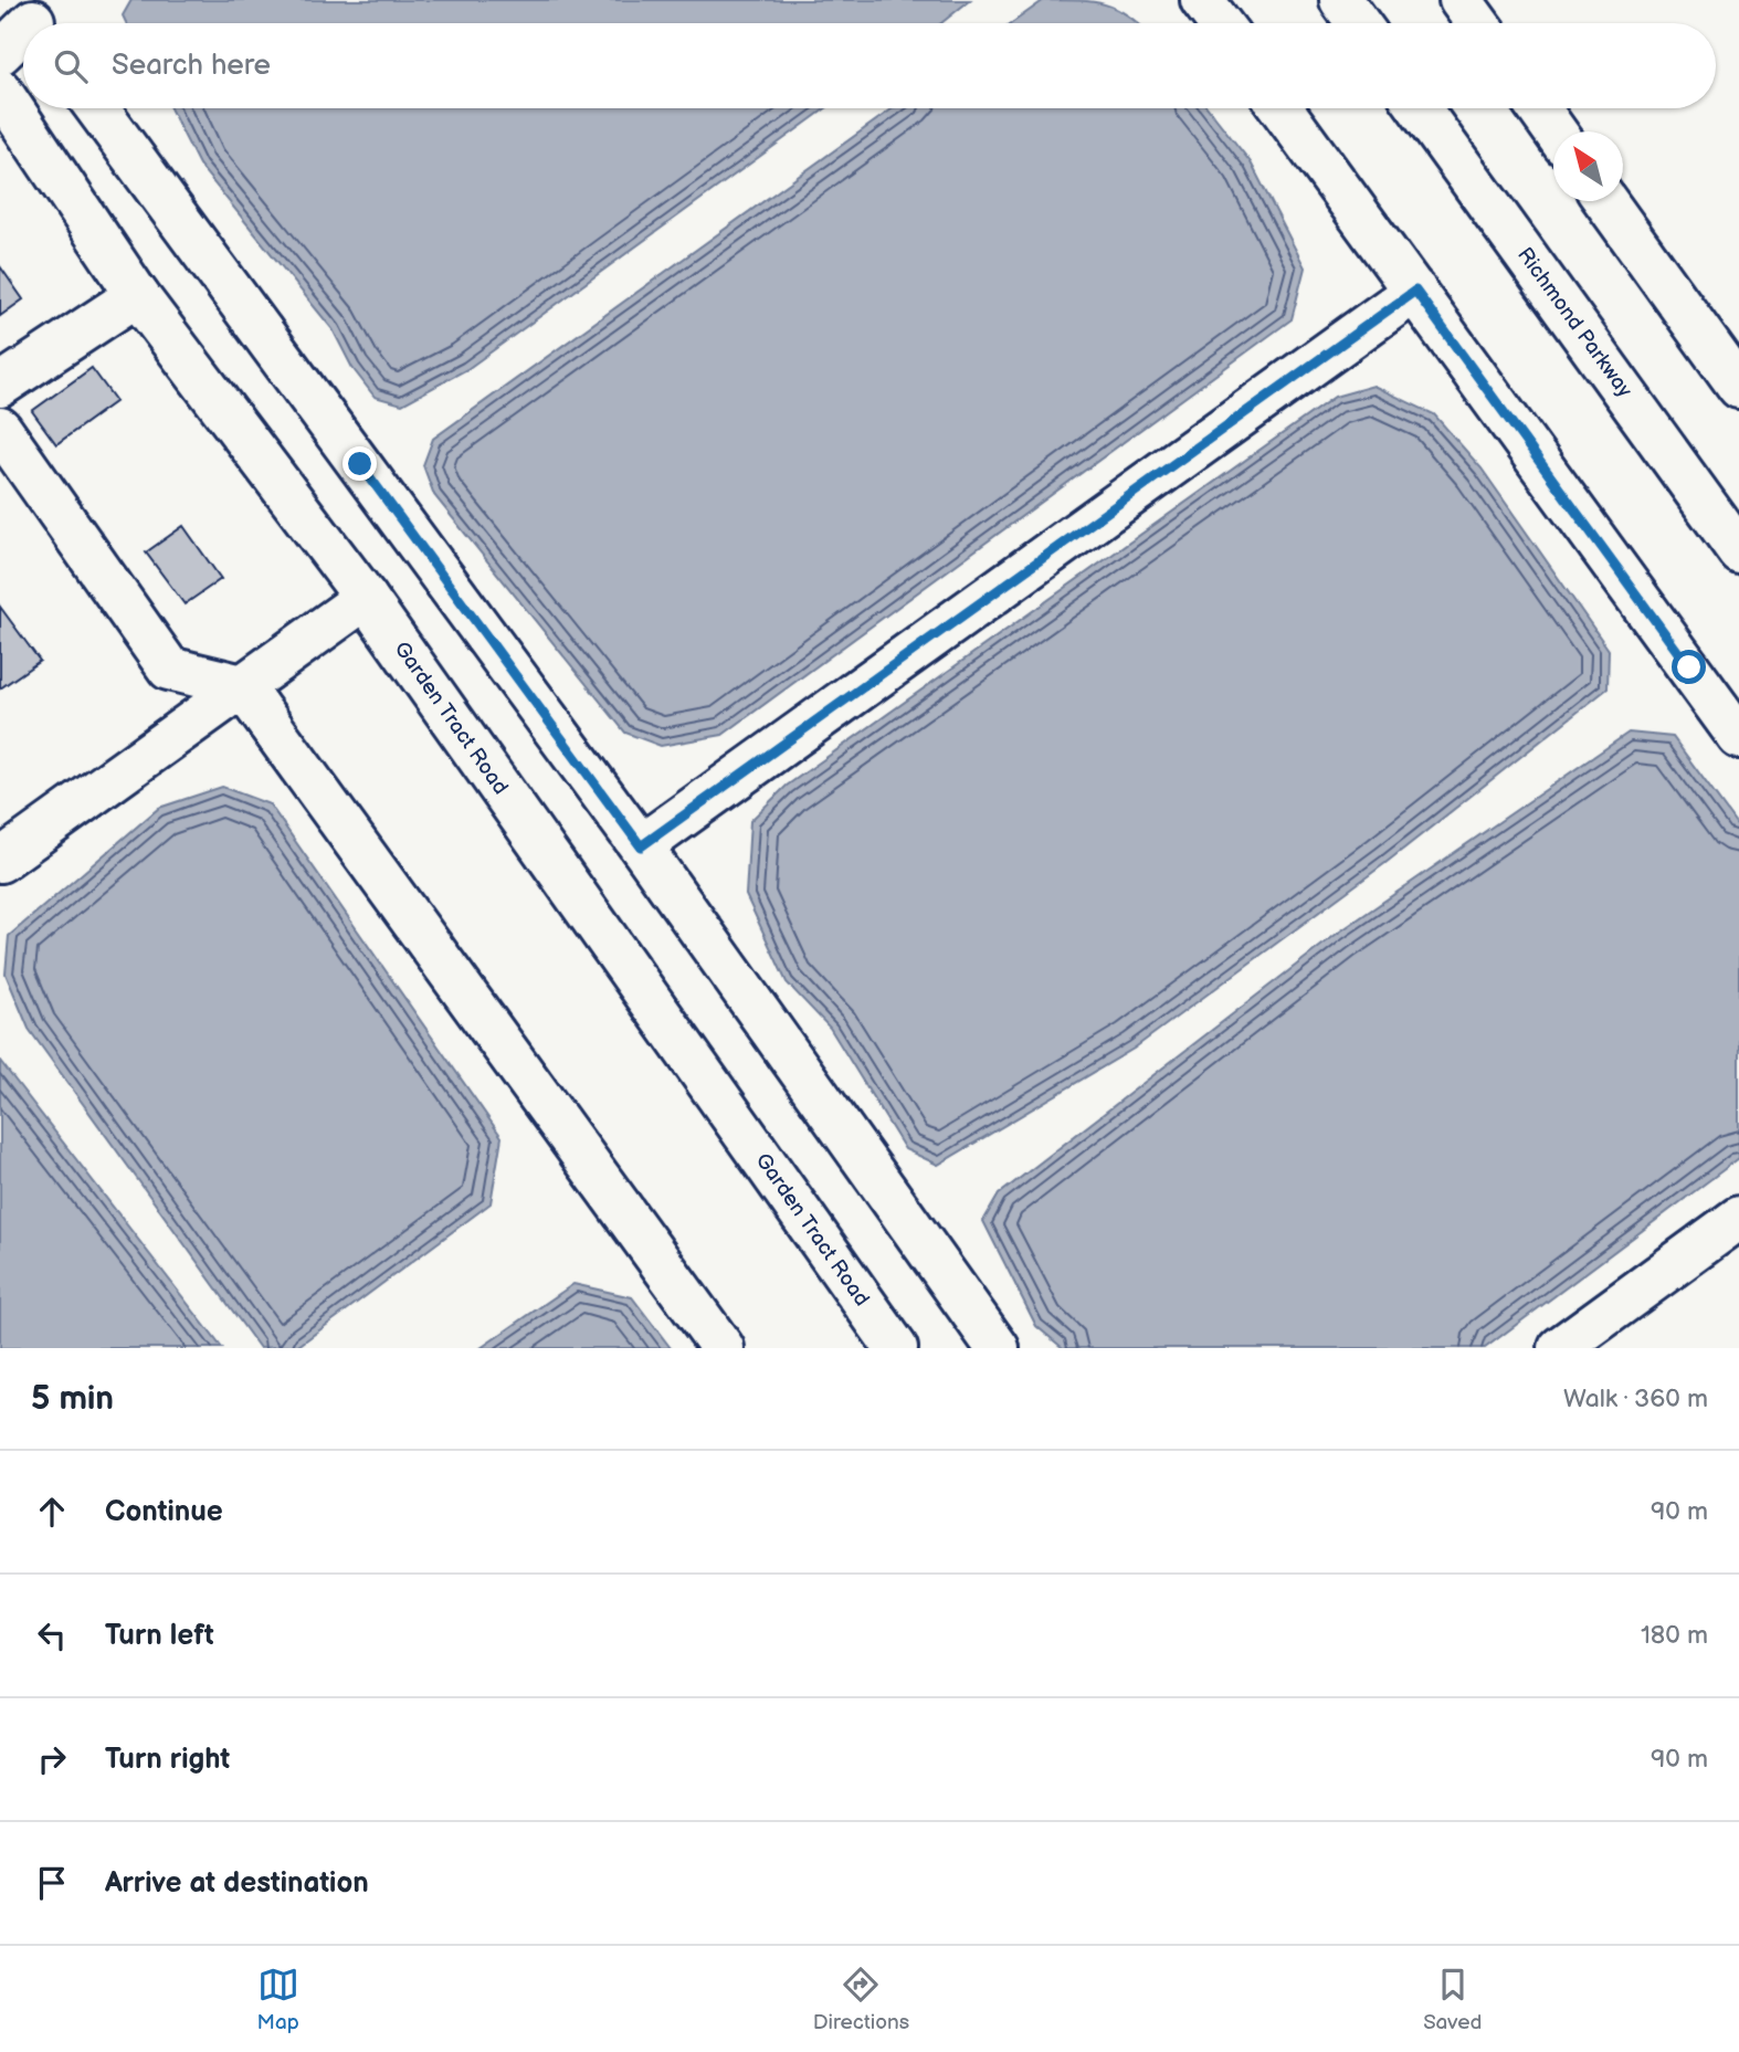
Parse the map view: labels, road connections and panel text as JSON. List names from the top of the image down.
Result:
{
  "streets": {
    "main road": ["Richmond Parkway", "Garden Tract Road"]
  },
  "north": "top left",
  "page": {
    "search": "Search here",
    "heading": ["5 min", "Walk · 360 m"],
    "list": [
      ["Continue", "90 m"],
      ["Turn left", "180 m"],
      ["Turn right", "90 m"],
      "Arrive at destination"
    ],
    "nav": ["Map", "Directions", "Saved"]
  }
}
